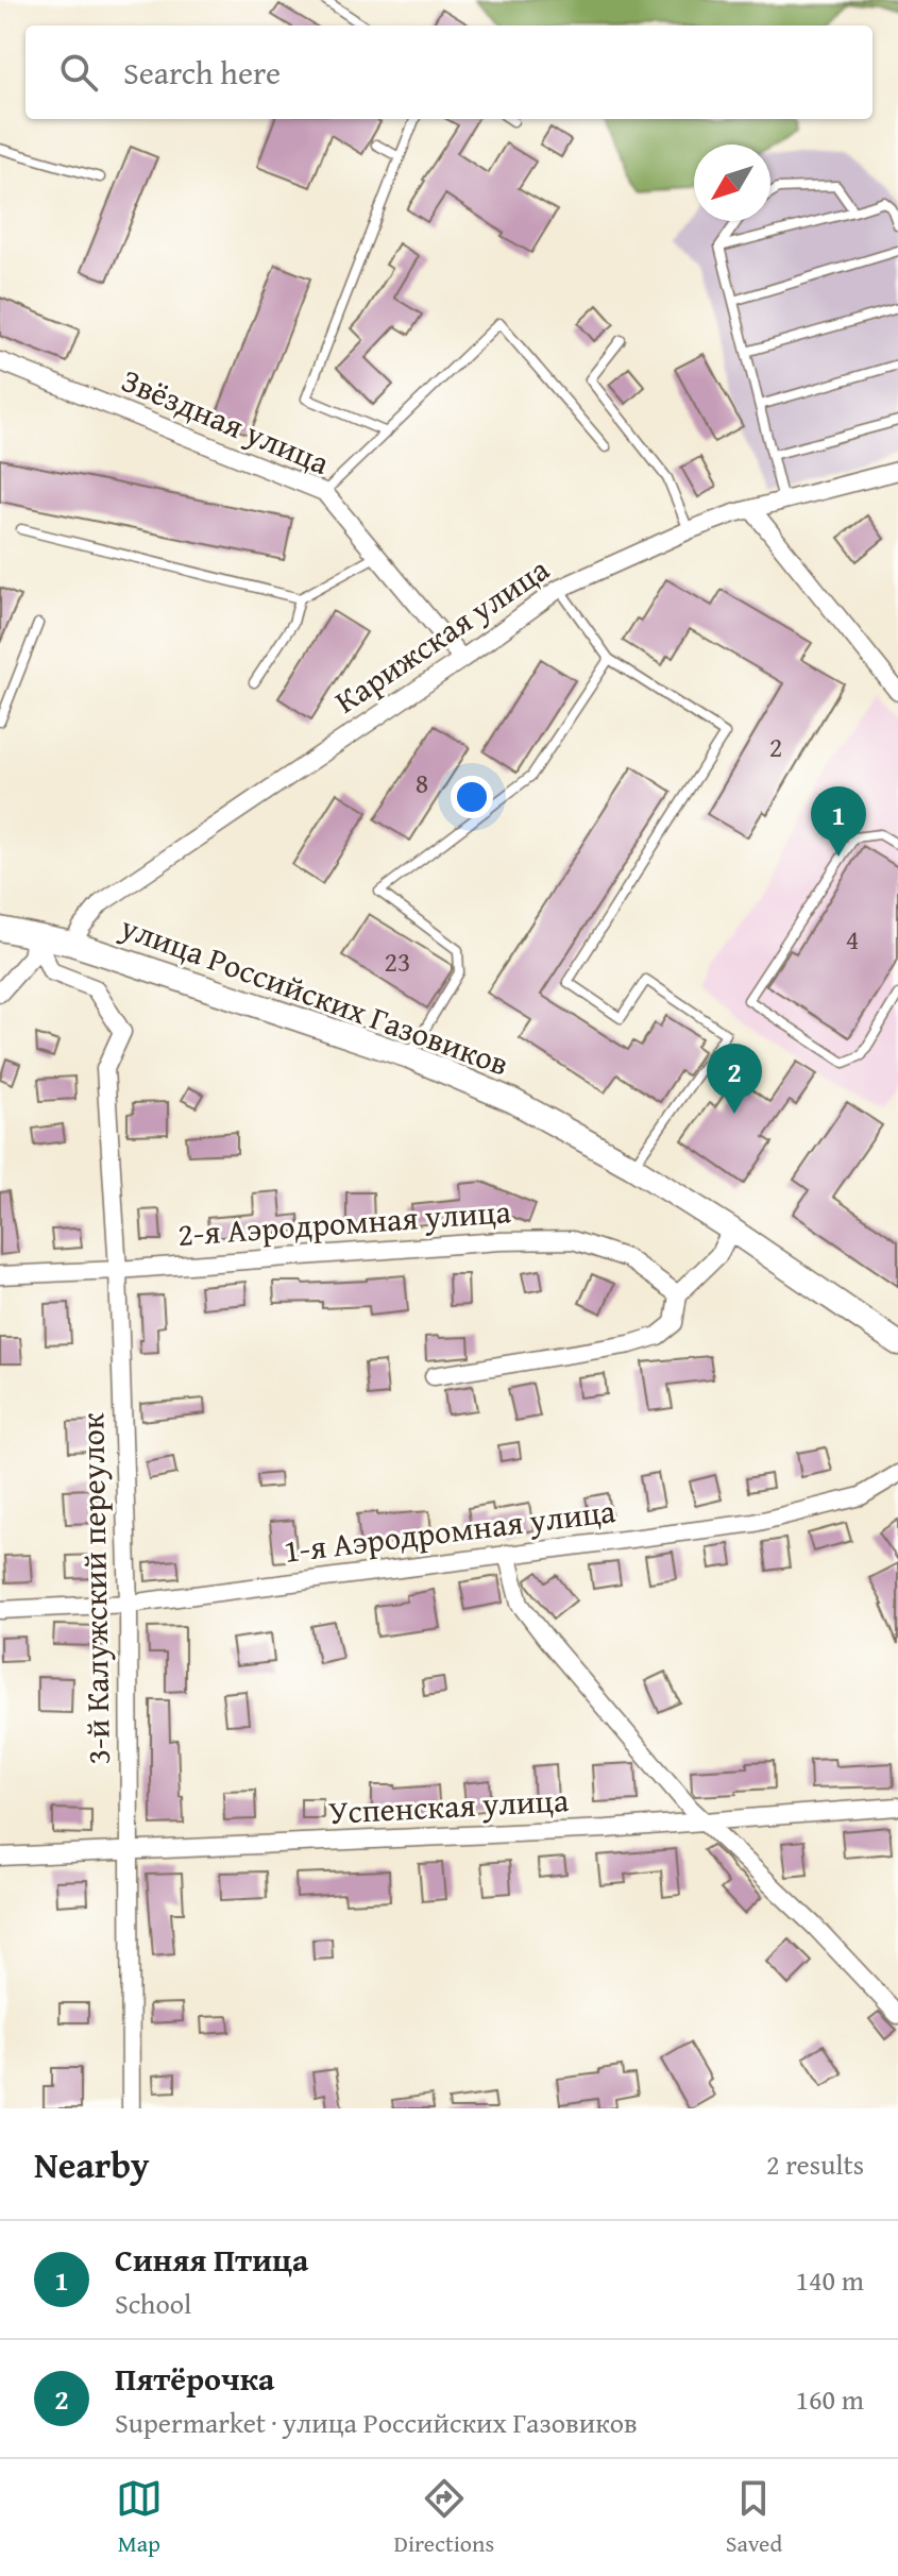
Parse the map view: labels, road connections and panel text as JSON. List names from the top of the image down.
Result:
{
  "streets": {
    "main road": ["улица Российских Газовиков"],
    "street": [
      "Звёздная улица",
      "Карижская улица",
      "2-я Аэродромная улица",
      "1-я Аэродромная улица",
      "3-й Калужский переулок",
      "Успенская улица"
    ]
  },
  "crossings": [
    ["Звёздная улица", "Карижская улица"],
    ["Карижская улица", "улица Российских Газовиков"],
    ["улица Российских Газовиков", "3-й Калужский переулок"],
    ["2-я Аэродромная улица", "3-й Калужский переулок"],
    ["1-я Аэродромная улица", "3-й Калужский переулок"],
    ["3-й Калужский переулок", "Успенская улица"]
  ],
  "house_numbers": [
    "2",
    "8",
    "4",
    "23"
  ],
  "north": "bottom left",
  "page": {
    "search": "Search here",
    "pins": ["1", "2"],
    "heading": ["Nearby", "2 results"],
    "list": [
      {
        "mark": "1",
        "name": "Синяя Птица",
        "note": "School",
        "value": "140 m"
      },
      {
        "mark": "2",
        "name": "Пятёрочка",
        "note": "Supermarket · улица Российских Газовиков",
        "value": "160 m"
      }
    ],
    "nav": ["Map", "Directions", "Saved"]
  }
}
